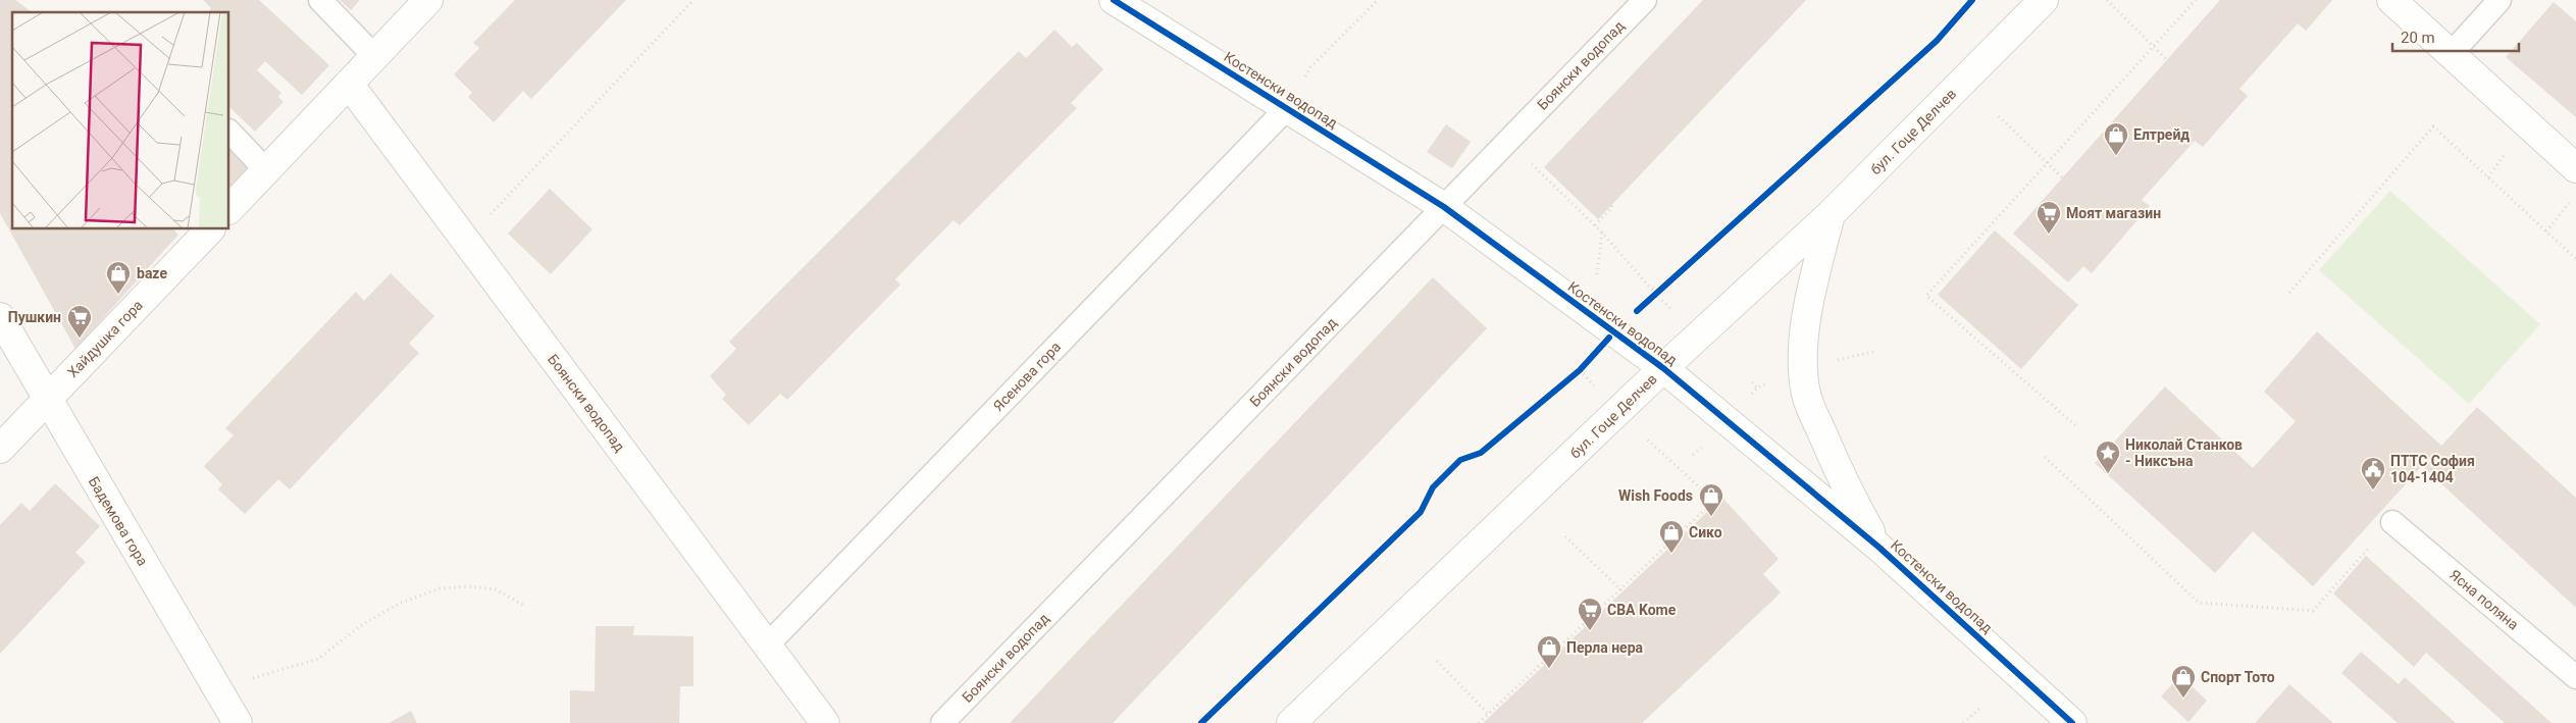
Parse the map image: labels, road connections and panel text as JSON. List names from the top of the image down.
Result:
{
  "streets": {
    "street": [
      "Боянски водопад",
      "Костенски водопад",
      "бул. Гоце Делчев",
      "Хайдушка гора",
      "Бадемова гора"
    ],
    "lane": ["Ясенова гора", "Ясна поляна"]
  },
  "crossings": [
    ["Боянски водопад", "Костенски водопад"],
    ["Боянски водопад", "Ясенова гора"],
    ["Костенски водопад", "бул. Гоце Делчев"],
    ["Костенски водопад", "Ясенова гора"],
    ["Хайдушка гора", "Бадемова гора"]
  ],
  "places": {
    "shop": [
      "Елтрейд",
      "baze",
      "Wish Foods",
      "Сико",
      "Перла нера",
      "Спорт Тото"
    ],
    "supermarket": ["Моят магазин", "Пушкин", "CBA Kome"],
    "place": ["Николай Станков - Никсъна"],
    "public building": ["ПТТС София 104-1404"]
  },
  "scale_bar": "20 m"
}
